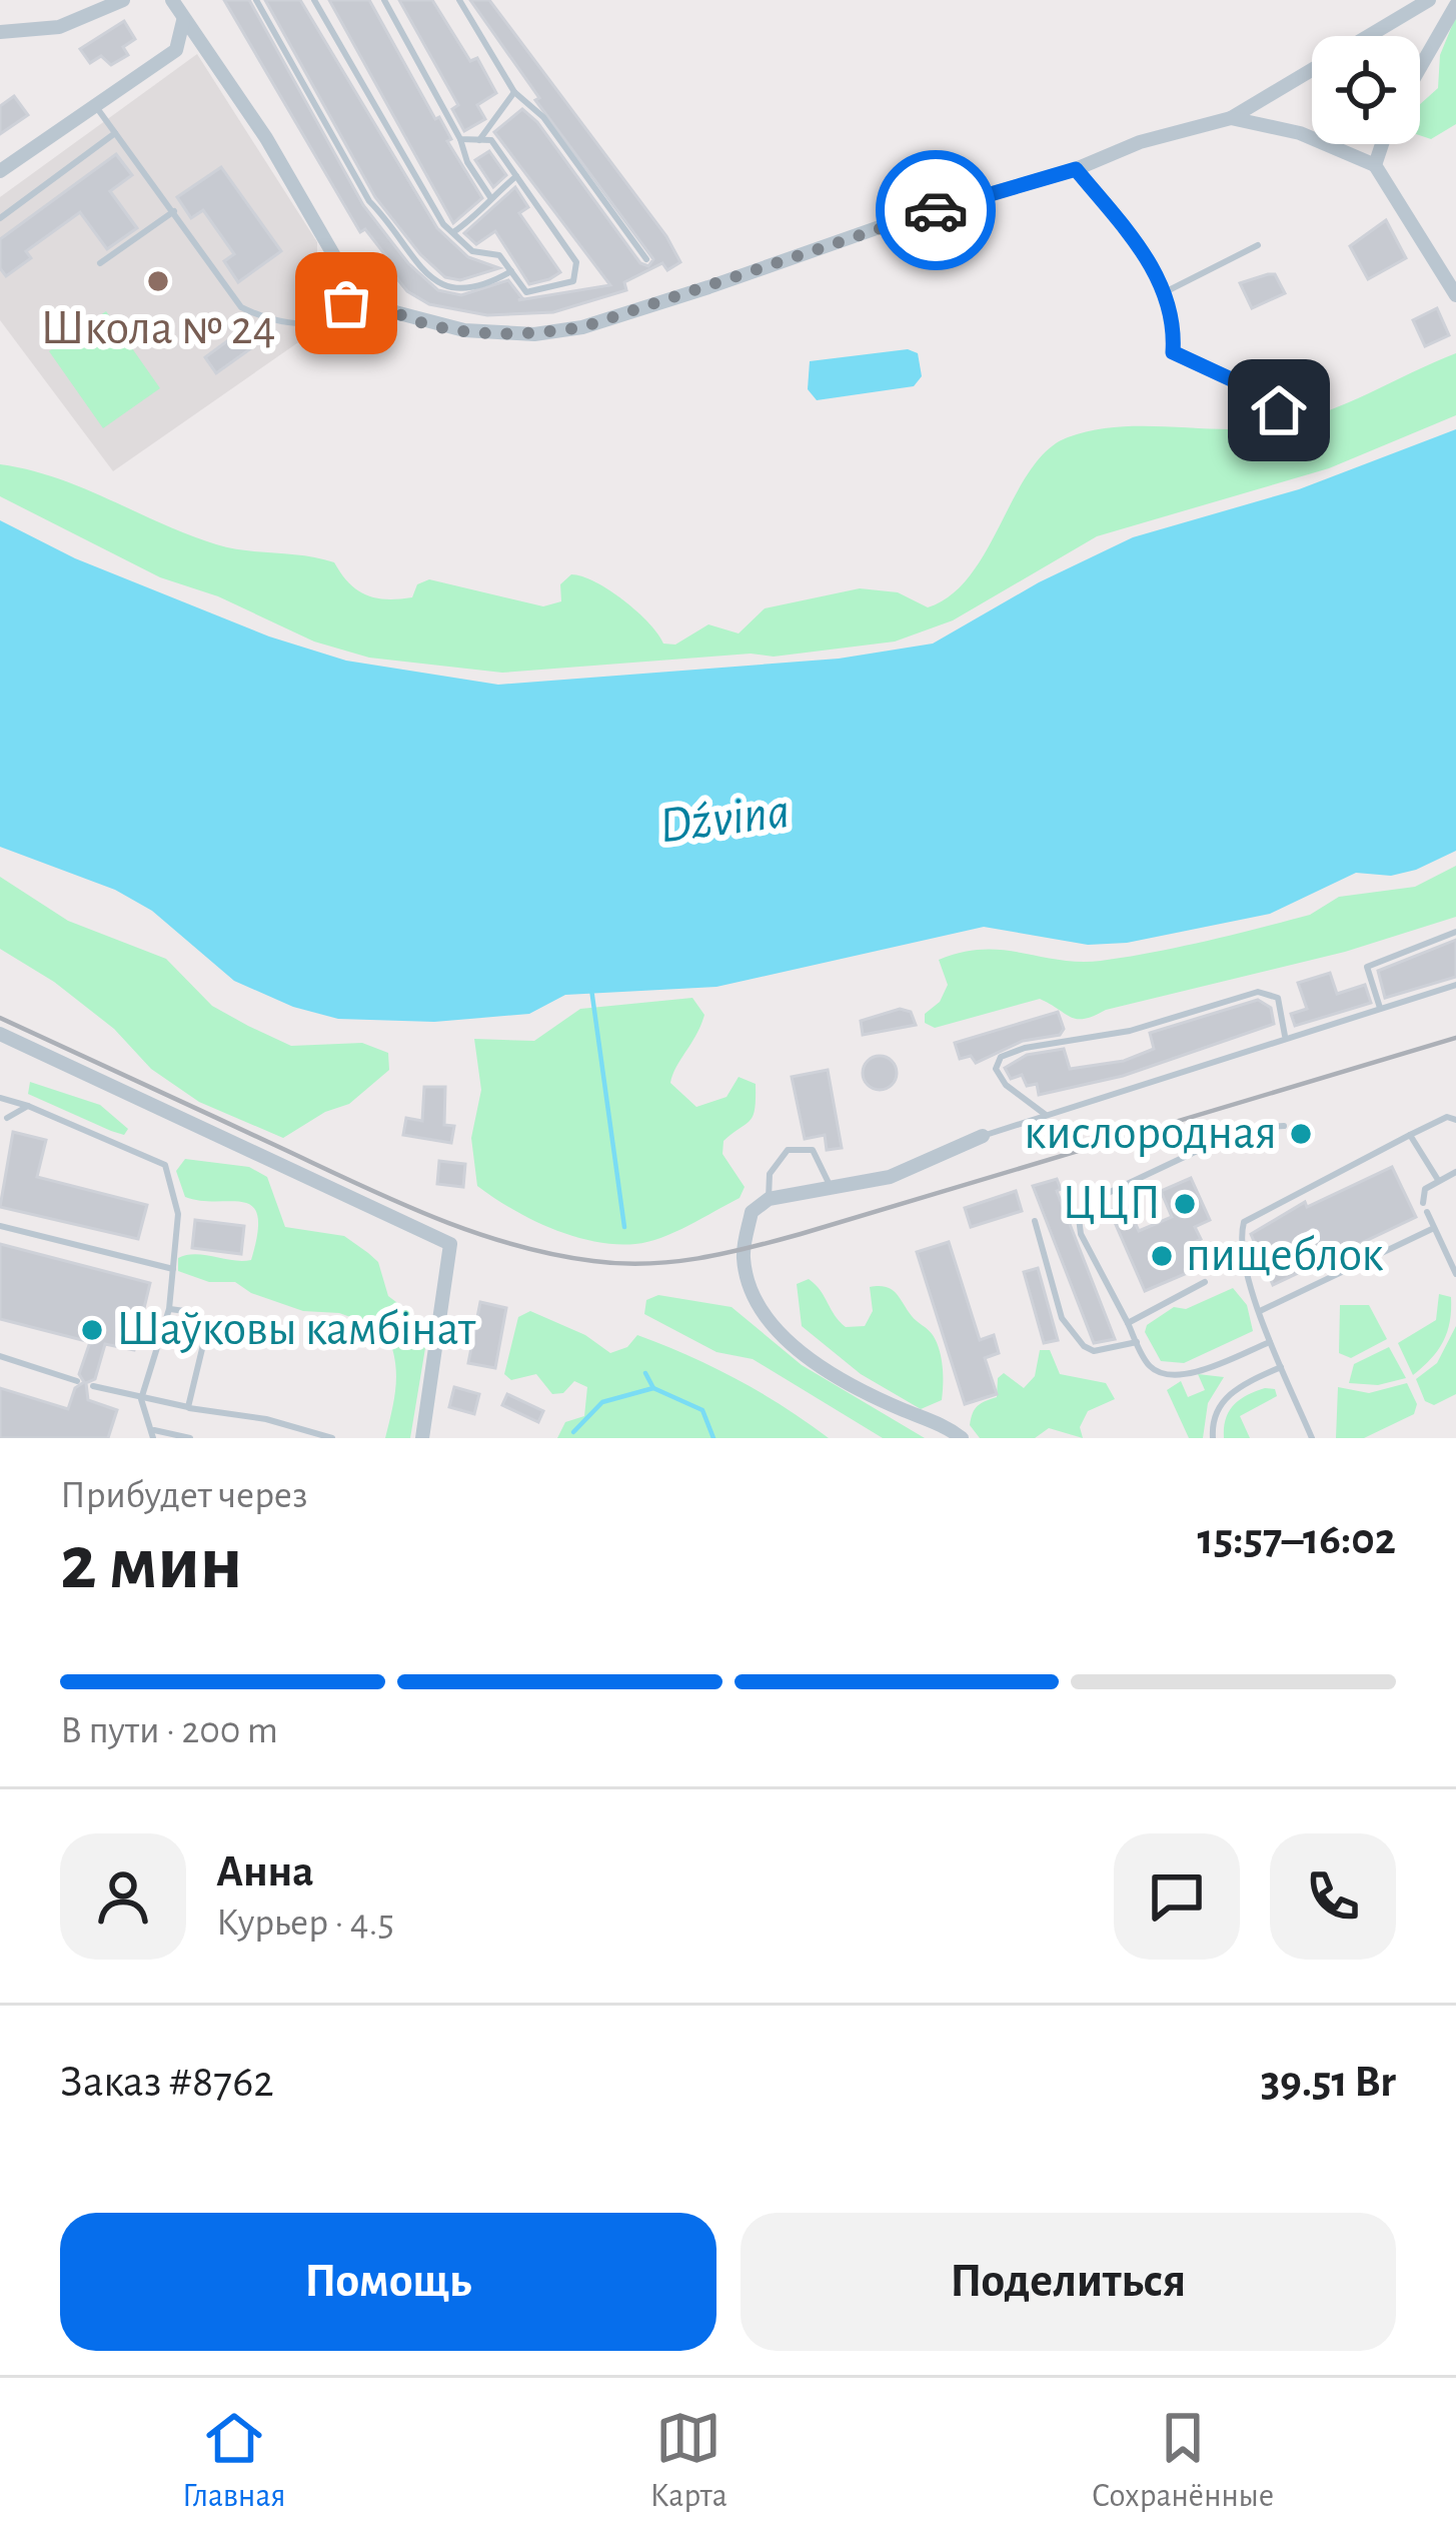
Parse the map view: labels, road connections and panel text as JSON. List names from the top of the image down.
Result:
{
  "water": ["Dźvina"],
  "places": [
    "Школа № 24",
    "кислородная",
    "ЦЦП",
    "пищеблок",
    "Шаўковы камбінат"
  ],
  "page": {
    "heading": ["2 мин", "Прибудет через", "15:57–16:02"],
    "panel": [
      "Анна",
      "Курьер · 4.5",
      "Заказ #8762",
      "39.51 Br"
    ],
    "bar": "В пути · 200 m",
    "buttons": ["Помощь", "Поделиться"],
    "tabs": ["Главная", "Карта", "Сохранённые"]
  }
}
